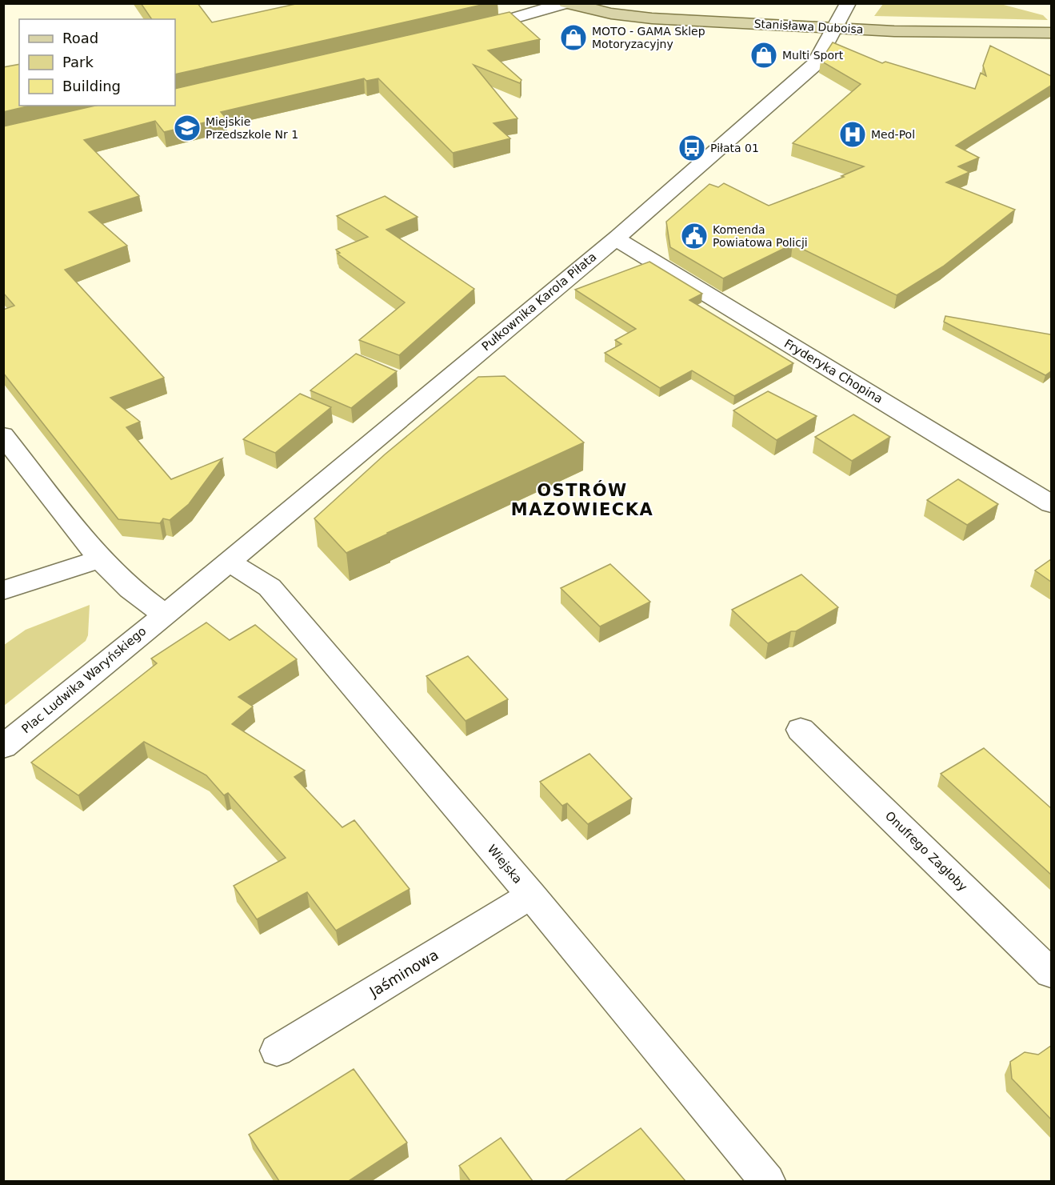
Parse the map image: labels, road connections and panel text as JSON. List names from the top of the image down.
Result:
{
  "streets": {
    "main road": ["Stanisława Duboisa"],
    "street": [
      "Pułkownika Karola Piłata",
      "Fryderyka Chopina",
      "Plac Ludwika Waryńskiego",
      "Onufrego Zagłoby",
      "Wiejska",
      "Jaśminowa"
    ]
  },
  "crossings": [
    ["Stanisława Duboisa", "Pułkownika Karola Piłata"],
    ["Pułkownika Karola Piłata", "Fryderyka Chopina"],
    ["Pułkownika Karola Piłata", "Plac Ludwika Waryńskiego"],
    ["Pułkownika Karola Piłata", "Wiejska"],
    ["Plac Ludwika Waryńskiego", "Wiejska"],
    ["Wiejska", "Jaśminowa"]
  ],
  "districts": ["OSTRÓW MAZOWIECKA"],
  "places": {
    "shop": ["MOTO - GAMA Sklep Motoryzacyjny", "Multi Sport"],
    "school or university": ["Miejskie Przedszkole Nr 1"],
    "hospital": ["Med-Pol"],
    "bus stop": ["Piłata 01"],
    "public building": ["Komenda Powiatowa Policji"]
  },
  "legend": ["Road", "Park", "Building"]
}
